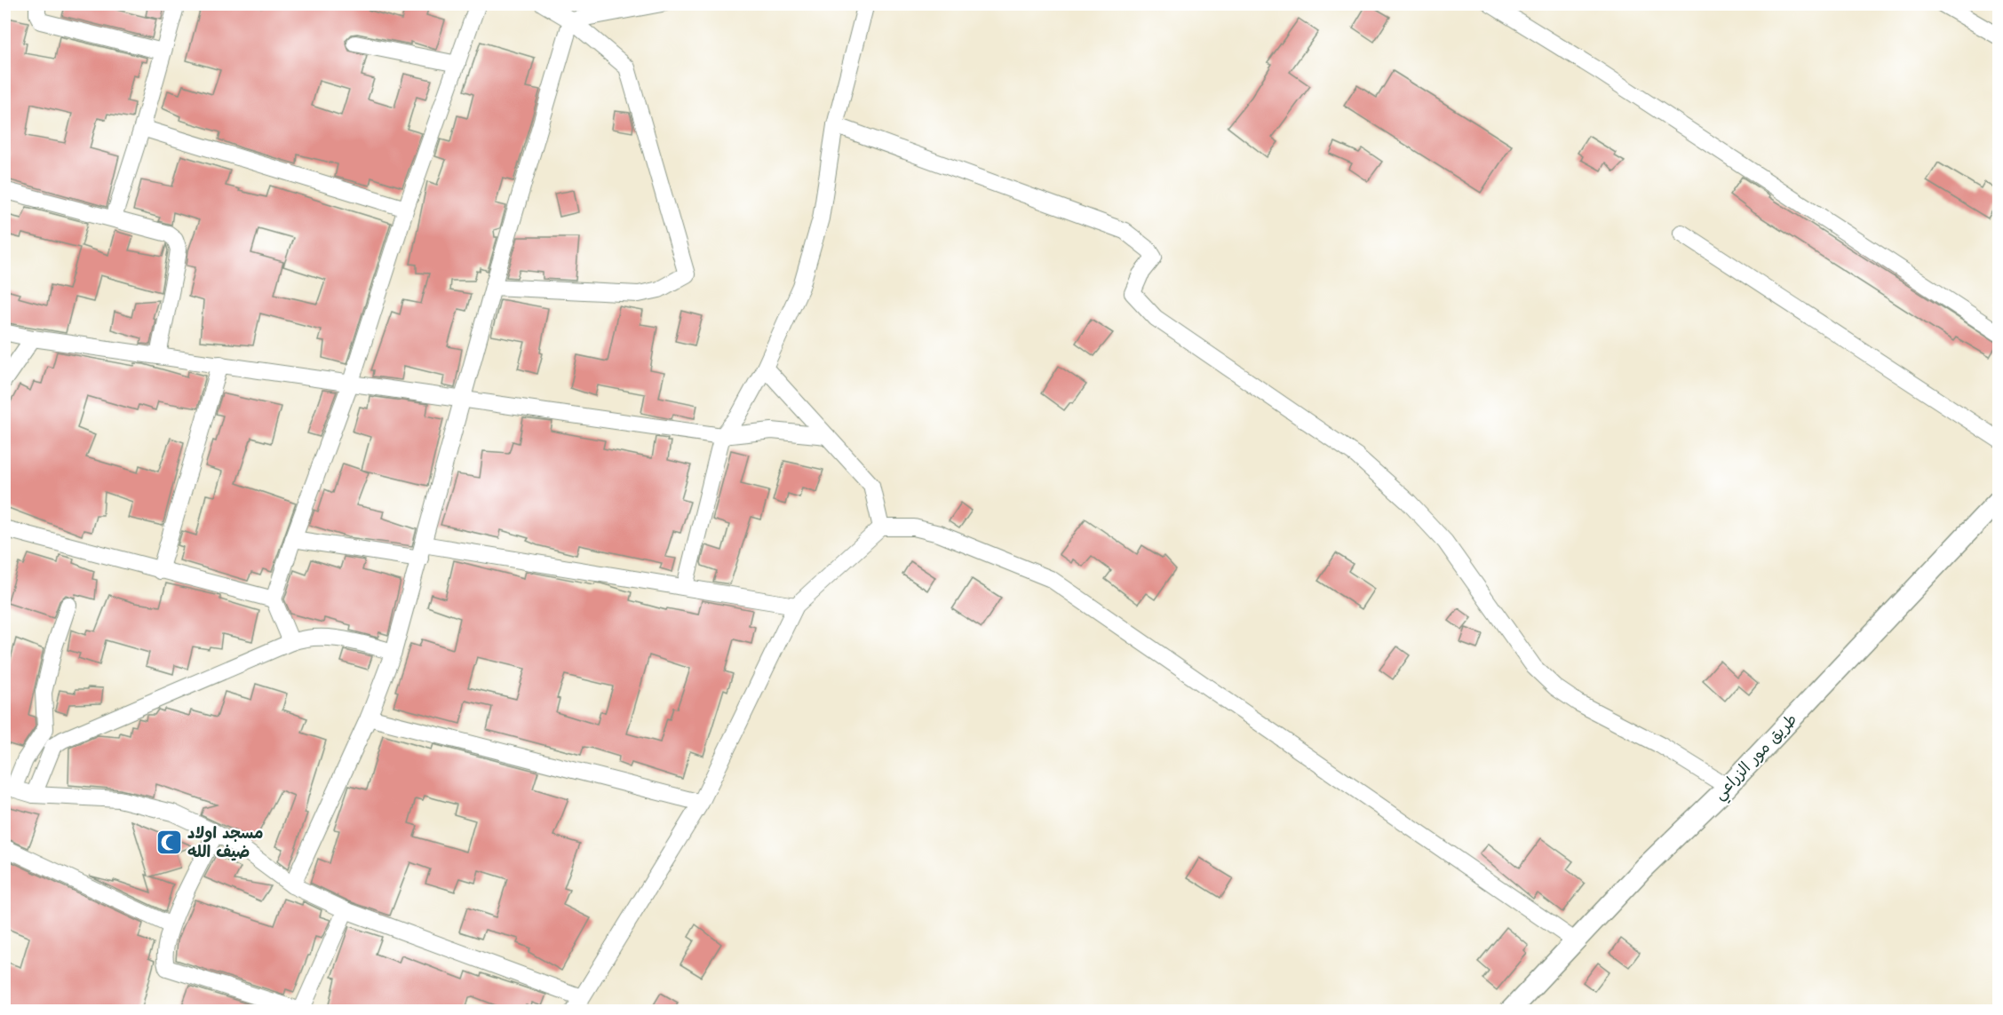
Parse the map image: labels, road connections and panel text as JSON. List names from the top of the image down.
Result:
{
  "streets": {
    "street": ["طريق مور الزراعي"]
  },
  "places": {
    "mosque": ["مسجد اولاد ضيف الله"]
  }
}
